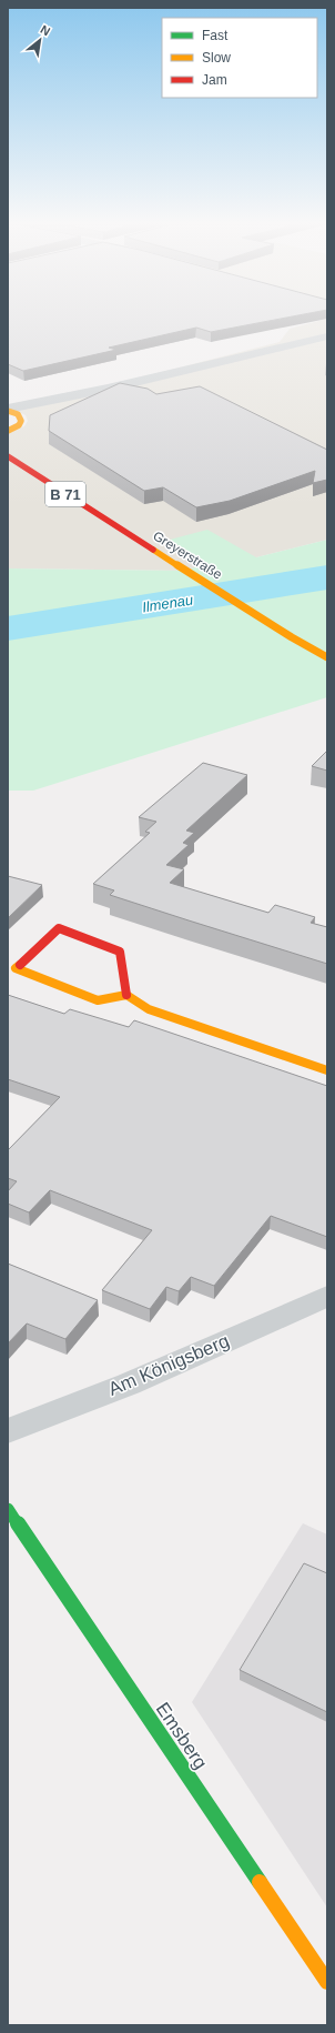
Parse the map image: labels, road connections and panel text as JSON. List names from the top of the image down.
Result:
{
  "streets": {
    "main road": ["B 71", "Greyerstraße", "Emsberg"],
    "street": ["Am Königsberg"]
  },
  "water": ["Ilmenau"],
  "legend": ["Fast", "Slow", "Jam"],
  "north": "top right"
}
